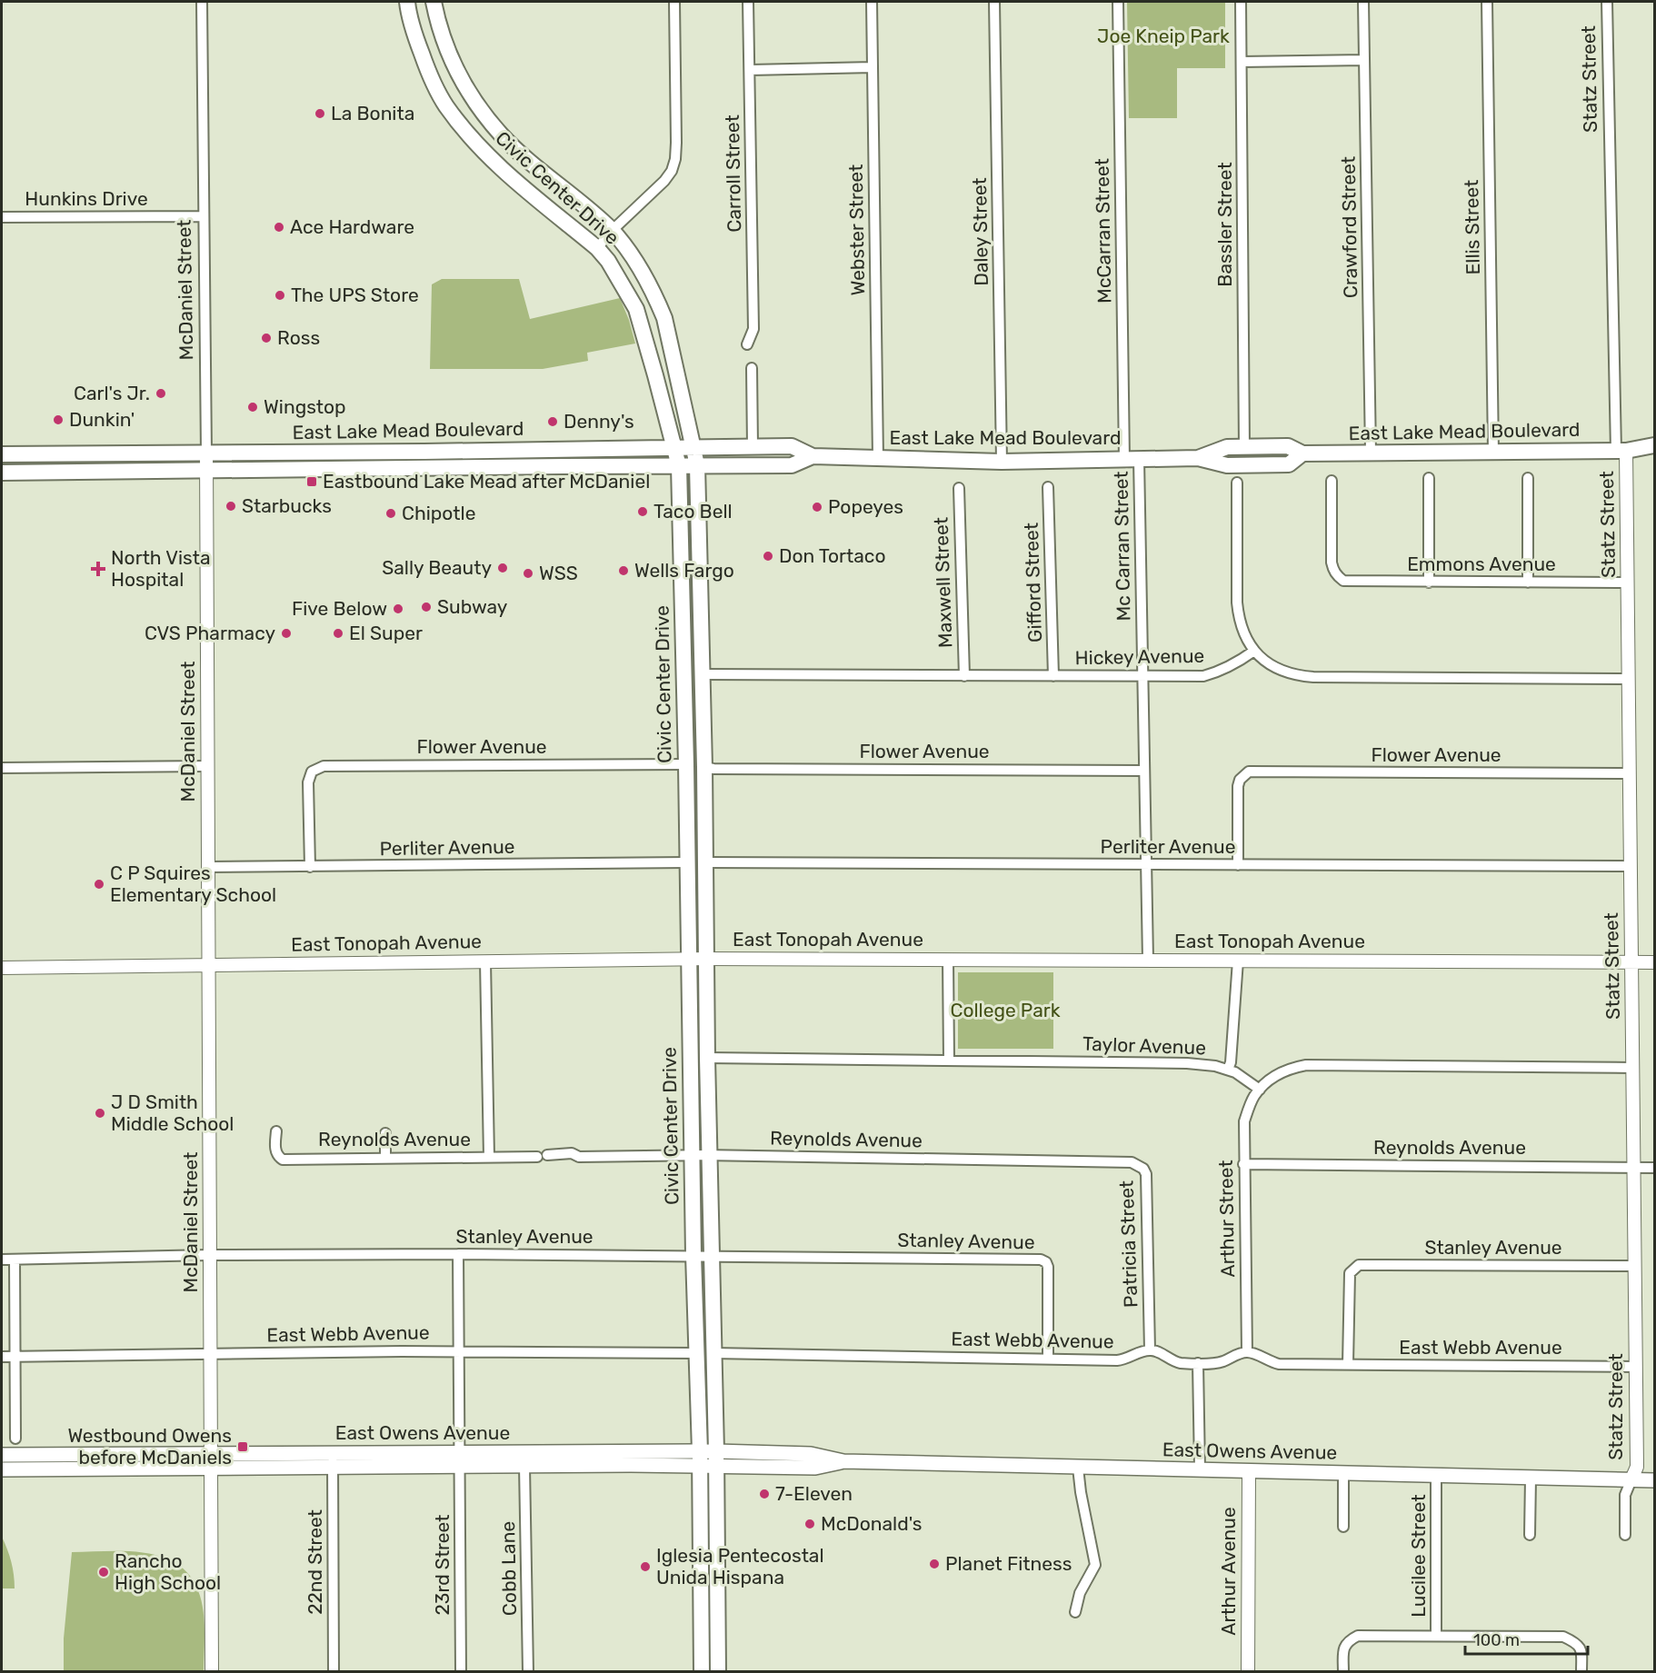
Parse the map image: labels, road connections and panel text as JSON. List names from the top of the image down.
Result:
{
  "streets": {
    "main road": ["Civic Center Drive", "East Lake Mead Boulevard", "East Owens Avenue"],
    "street": [
      "Statz Street",
      "Carroll Street",
      "Hunkins Drive",
      "Bassler Street",
      "Crawford Street",
      "Ellis Street",
      "Webster Street",
      "McCarran Street",
      "Daley Street",
      "McDaniel Street",
      "Mc Carran Street",
      "Emmons Avenue",
      "Maxwell Street",
      "Gifford Street",
      "Hickey Avenue",
      "Flower Avenue",
      "Perliter Avenue",
      "East Tonopah Avenue",
      "Taylor Avenue",
      "Reynolds Avenue",
      "Arthur Street",
      "Stanley Avenue",
      "Patricia Street",
      "East Webb Avenue",
      "Lucilee Street",
      "22nd Street",
      "23rd Street",
      "Cobb Lane",
      "Arthur Avenue"
    ]
  },
  "crossings": [
    ["Statz Street", "East Lake Mead Boulevard"],
    ["Statz Street", "Emmons Avenue"],
    ["Statz Street", "Flower Avenue"],
    ["Statz Street", "Perliter Avenue"],
    ["Statz Street", "East Tonopah Avenue"],
    ["Statz Street", "Reynolds Avenue"],
    ["Statz Street", "Stanley Avenue"],
    ["Statz Street", "East Webb Avenue"],
    ["Statz Street", "East Owens Avenue"],
    ["Civic Center Drive", "East Lake Mead Boulevard"],
    ["Civic Center Drive", "Hickey Avenue"],
    ["Civic Center Drive", "Flower Avenue"],
    ["Civic Center Drive", "Perliter Avenue"],
    ["Civic Center Drive", "East Tonopah Avenue"],
    ["Civic Center Drive", "Taylor Avenue"],
    ["Civic Center Drive", "Reynolds Avenue"],
    ["Civic Center Drive", "Stanley Avenue"],
    ["Civic Center Drive", "East Webb Avenue"],
    ["Civic Center Drive", "East Owens Avenue"],
    ["Hunkins Drive", "McDaniel Street"],
    ["Bassler Street", "East Lake Mead Boulevard"],
    ["Crawford Street", "East Lake Mead Boulevard"],
    ["Ellis Street", "East Lake Mead Boulevard"],
    ["Webster Street", "East Lake Mead Boulevard"],
    ["McCarran Street", "East Lake Mead Boulevard"],
    ["McCarran Street", "Mc Carran Street"],
    ["Daley Street", "East Lake Mead Boulevard"],
    ["McDaniel Street", "East Lake Mead Boulevard"],
    ["McDaniel Street", "Perliter Avenue"],
    ["McDaniel Street", "East Tonopah Avenue"],
    ["McDaniel Street", "Stanley Avenue"],
    ["McDaniel Street", "East Webb Avenue"],
    ["McDaniel Street", "East Owens Avenue"],
    ["East Lake Mead Boulevard", "Mc Carran Street"],
    ["Mc Carran Street", "Hickey Avenue"],
    ["Mc Carran Street", "Flower Avenue"],
    ["Mc Carran Street", "Perliter Avenue"],
    ["Mc Carran Street", "East Tonopah Avenue"],
    ["Maxwell Street", "Hickey Avenue"],
    ["Gifford Street", "Hickey Avenue"],
    ["Flower Avenue", "Perliter Avenue"],
    ["Taylor Avenue", "Arthur Street"],
    ["Reynolds Avenue", "Arthur Street"],
    ["Reynolds Avenue", "Patricia Street"],
    ["Arthur Street", "East Webb Avenue"],
    ["Stanley Avenue", "East Webb Avenue"],
    ["Stanley Avenue", "23rd Street"],
    ["Patricia Street", "East Webb Avenue"],
    ["East Webb Avenue", "23rd Street"],
    ["East Owens Avenue", "Lucilee Street"],
    ["East Owens Avenue", "22nd Street"],
    ["East Owens Avenue", "23rd Street"],
    ["East Owens Avenue", "Cobb Lane"],
    ["East Owens Avenue", "Arthur Avenue"]
  ],
  "parks": ["Joe Kneip Park", "College Park"],
  "places": {
    "other": [
      "La Bonita",
      "Ace Hardware",
      "The UPS Store",
      "Ross",
      "Carl's Jr.",
      "Wingstop",
      "Dunkin'",
      "Denny's",
      "Starbucks",
      "Popeyes",
      "Taco Bell",
      "Chipotle",
      "Don Tortaco",
      "Sally Beauty",
      "Wells Fargo",
      "WSS",
      "Subway",
      "Five Below",
      "CVS Pharmacy",
      "El Super",
      "C P Squires Elementary School",
      "J D Smith Middle School",
      "7-Eleven",
      "McDonald's",
      "Planet Fitness",
      "Iglesia Pentecostal Unida Hispana",
      "Rancho High School"
    ],
    "transit": ["Eastbound Lake Mead after McDaniel", "Westbound Owens before McDaniels"],
    "health": ["North Vista Hospital"]
  },
  "scale_bar": "100 m"
}
